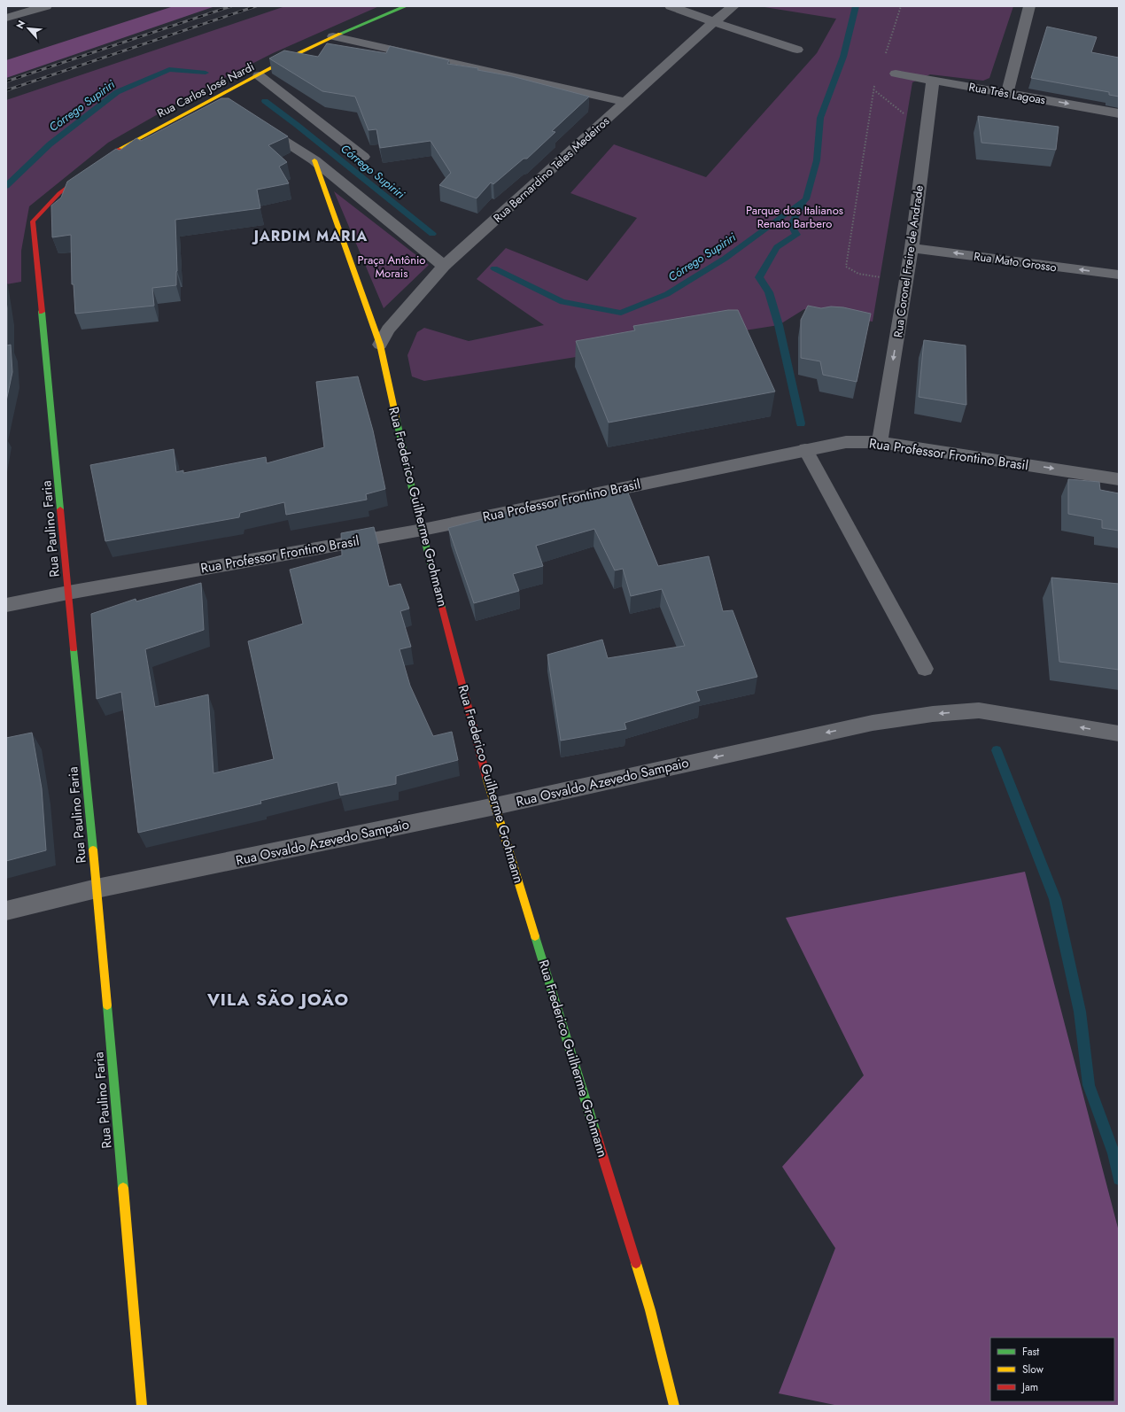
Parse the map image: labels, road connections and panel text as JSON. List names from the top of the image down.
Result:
{
  "streets": {
    "street": [
      "Rua Carlos José Nardi",
      "Rua Três Lagoas",
      "Rua Bernardino Teles Medeiros",
      "Rua Coronel Freire de Andrade",
      "Rua Mato Grosso",
      "Rua Professor Frontino Brasil",
      "Rua Frederico Guilherme Grohmann",
      "Rua Paulino Faria",
      "Rua Osvaldo Azevedo Sampaio"
    ]
  },
  "crossings": [
    ["Rua Carlos José Nardi", "Rua Paulino Faria"],
    ["Rua Três Lagoas", "Rua Coronel Freire de Andrade"],
    ["Rua Bernardino Teles Medeiros", "Rua Frederico Guilherme Grohmann"],
    ["Rua Coronel Freire de Andrade", "Rua Mato Grosso"],
    ["Rua Coronel Freire de Andrade", "Rua Professor Frontino Brasil"],
    ["Rua Professor Frontino Brasil", "Rua Frederico Guilherme Grohmann"],
    ["Rua Professor Frontino Brasil", "Rua Paulino Faria"],
    ["Rua Frederico Guilherme Grohmann", "Rua Osvaldo Azevedo Sampaio"],
    ["Rua Paulino Faria", "Rua Osvaldo Azevedo Sampaio"]
  ],
  "one_way": [
    "Rua Três Lagoas",
    "Rua Coronel Freire de Andrade",
    "Rua Mato Grosso",
    "Rua Osvaldo Azevedo Sampaio"
  ],
  "districts": ["JARDIM MARIA", "VILA SÃO JOÃO"],
  "water": ["Córrego Supiriri"],
  "parks": ["Parque dos Italianos Renato Barbero", "Praça Antônio Morais"],
  "legend": ["Fast", "Slow", "Jam"],
  "north": "top left"
}
